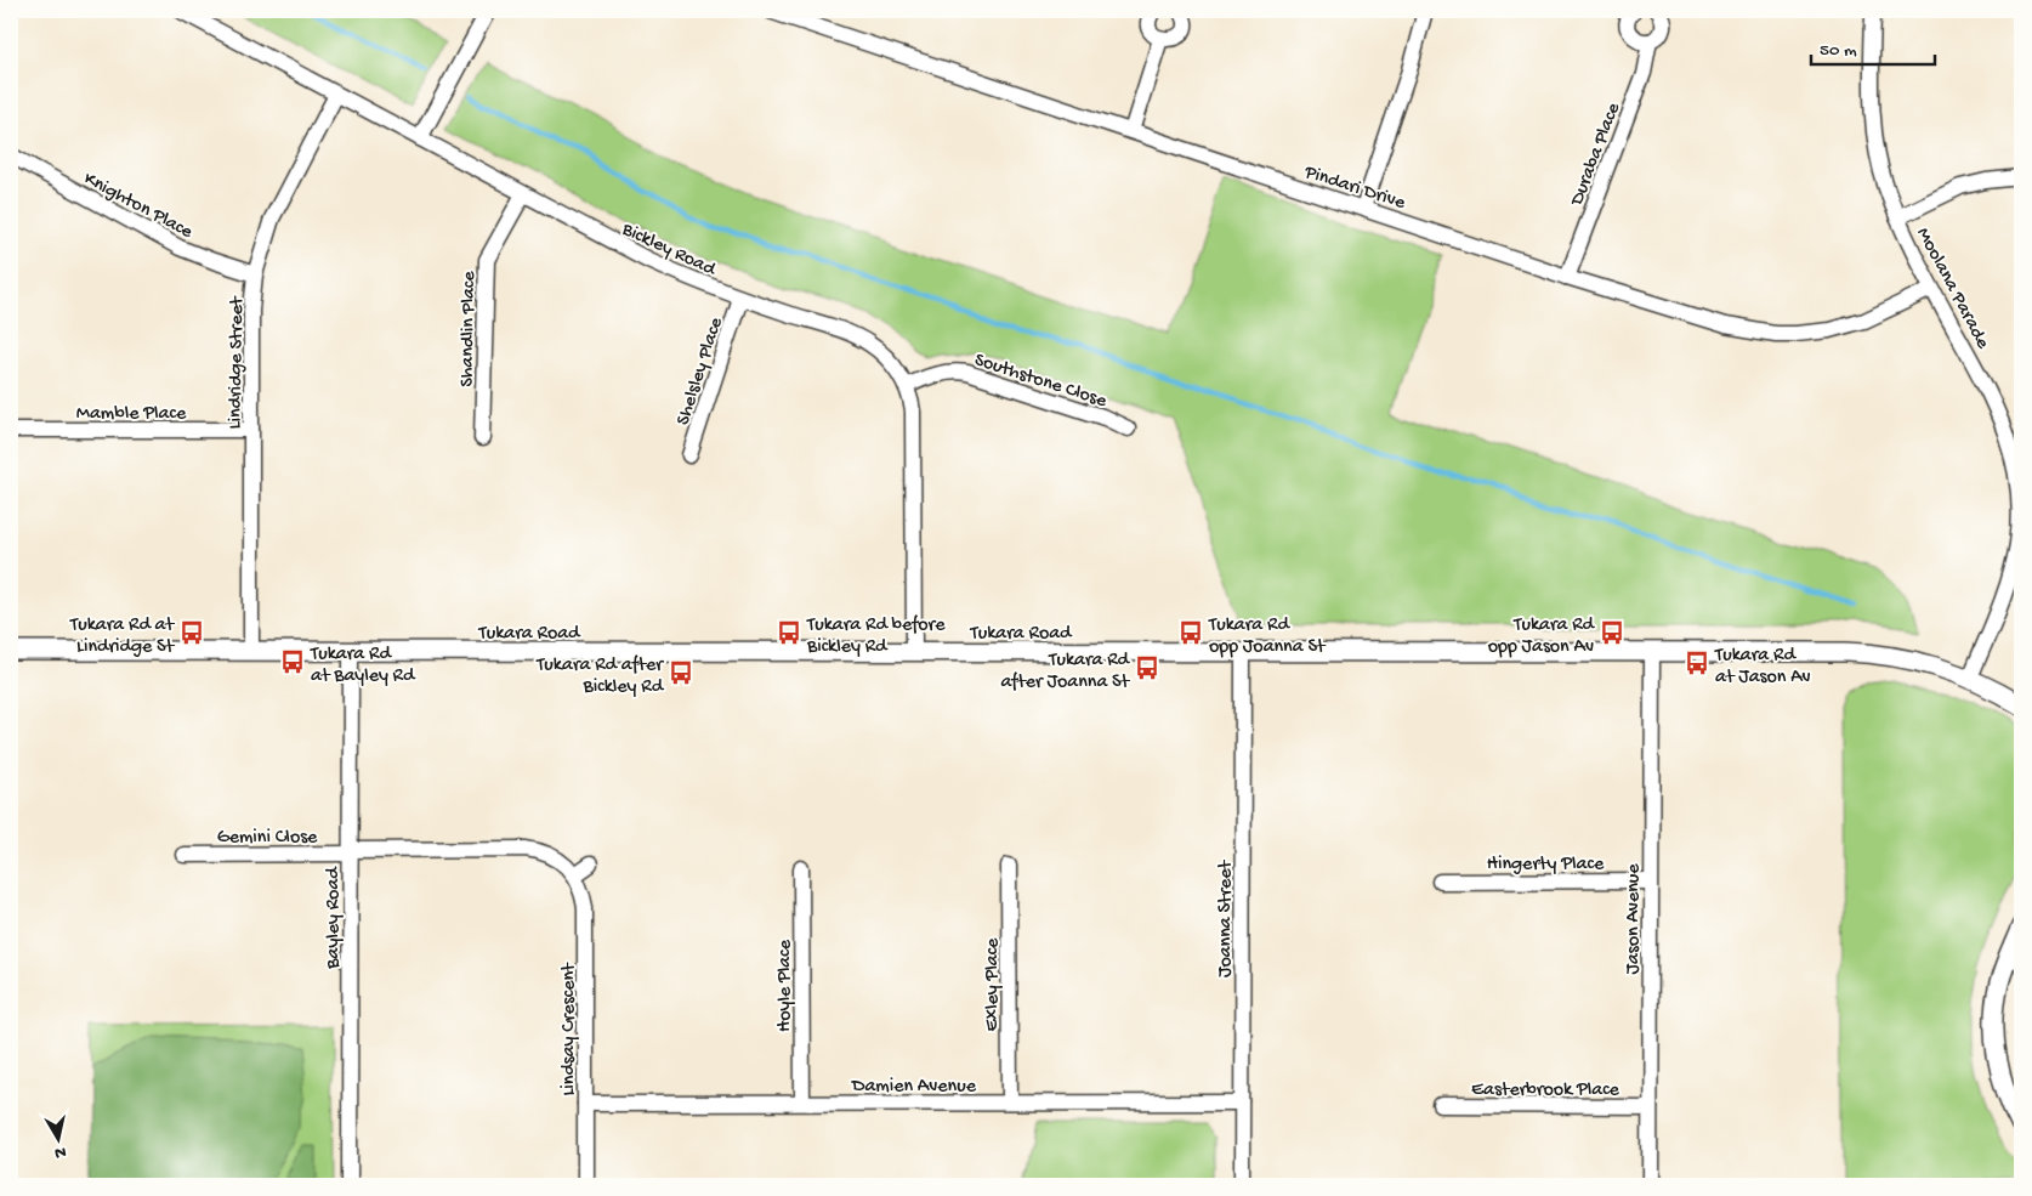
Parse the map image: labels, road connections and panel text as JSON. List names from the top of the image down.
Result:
{
  "streets": {
    "street": [
      "Duraba Place",
      "Pindari Drive",
      "Knighton Place",
      "Bickley Road",
      "Moolana Parade",
      "Shandlin Place",
      "Lindridge Street",
      "Shelsley Place",
      "Southstone Close",
      "Mamble Place",
      "Tukara Road",
      "Gemini Close",
      "Hingerty Place",
      "Bayley Road",
      "Joanna Street",
      "Jason Avenue",
      "Exley Place",
      "Hoyle Place",
      "Lindsay Crescent",
      "Damien Avenue",
      "Easterbrook Place"
    ]
  },
  "crossings": [
    ["Duraba Place", "Pindari Drive"],
    ["Pindari Drive", "Moolana Parade"],
    ["Knighton Place", "Lindridge Street"],
    ["Bickley Road", "Shandlin Place"],
    ["Bickley Road", "Lindridge Street"],
    ["Bickley Road", "Shelsley Place"],
    ["Bickley Road", "Southstone Close"],
    ["Bickley Road", "Tukara Road"],
    ["Moolana Parade", "Tukara Road"],
    ["Lindridge Street", "Mamble Place"],
    ["Lindridge Street", "Tukara Road"],
    ["Tukara Road", "Bayley Road"],
    ["Tukara Road", "Joanna Street"],
    ["Tukara Road", "Jason Avenue"],
    ["Gemini Close", "Bayley Road"],
    ["Hingerty Place", "Jason Avenue"],
    ["Joanna Street", "Damien Avenue"],
    ["Jason Avenue", "Easterbrook Place"],
    ["Exley Place", "Damien Avenue"],
    ["Hoyle Place", "Damien Avenue"],
    ["Lindsay Crescent", "Damien Avenue"]
  ],
  "places": {
    "bus stop": [
      "Tukara Rd at Lindridge St",
      "Tukara Rd before Bickley Rd",
      "Tukara Rd opp Joanna St",
      "Tukara Rd opp Jason Av",
      "Tukara Rd at Bayley Rd",
      "Tukara Rd at Jason Av",
      "Tukara Rd after Joanna St",
      "Tukara Rd after Bickley Rd"
    ]
  },
  "scale_bar": "50 m",
  "north": "bottom"
}
